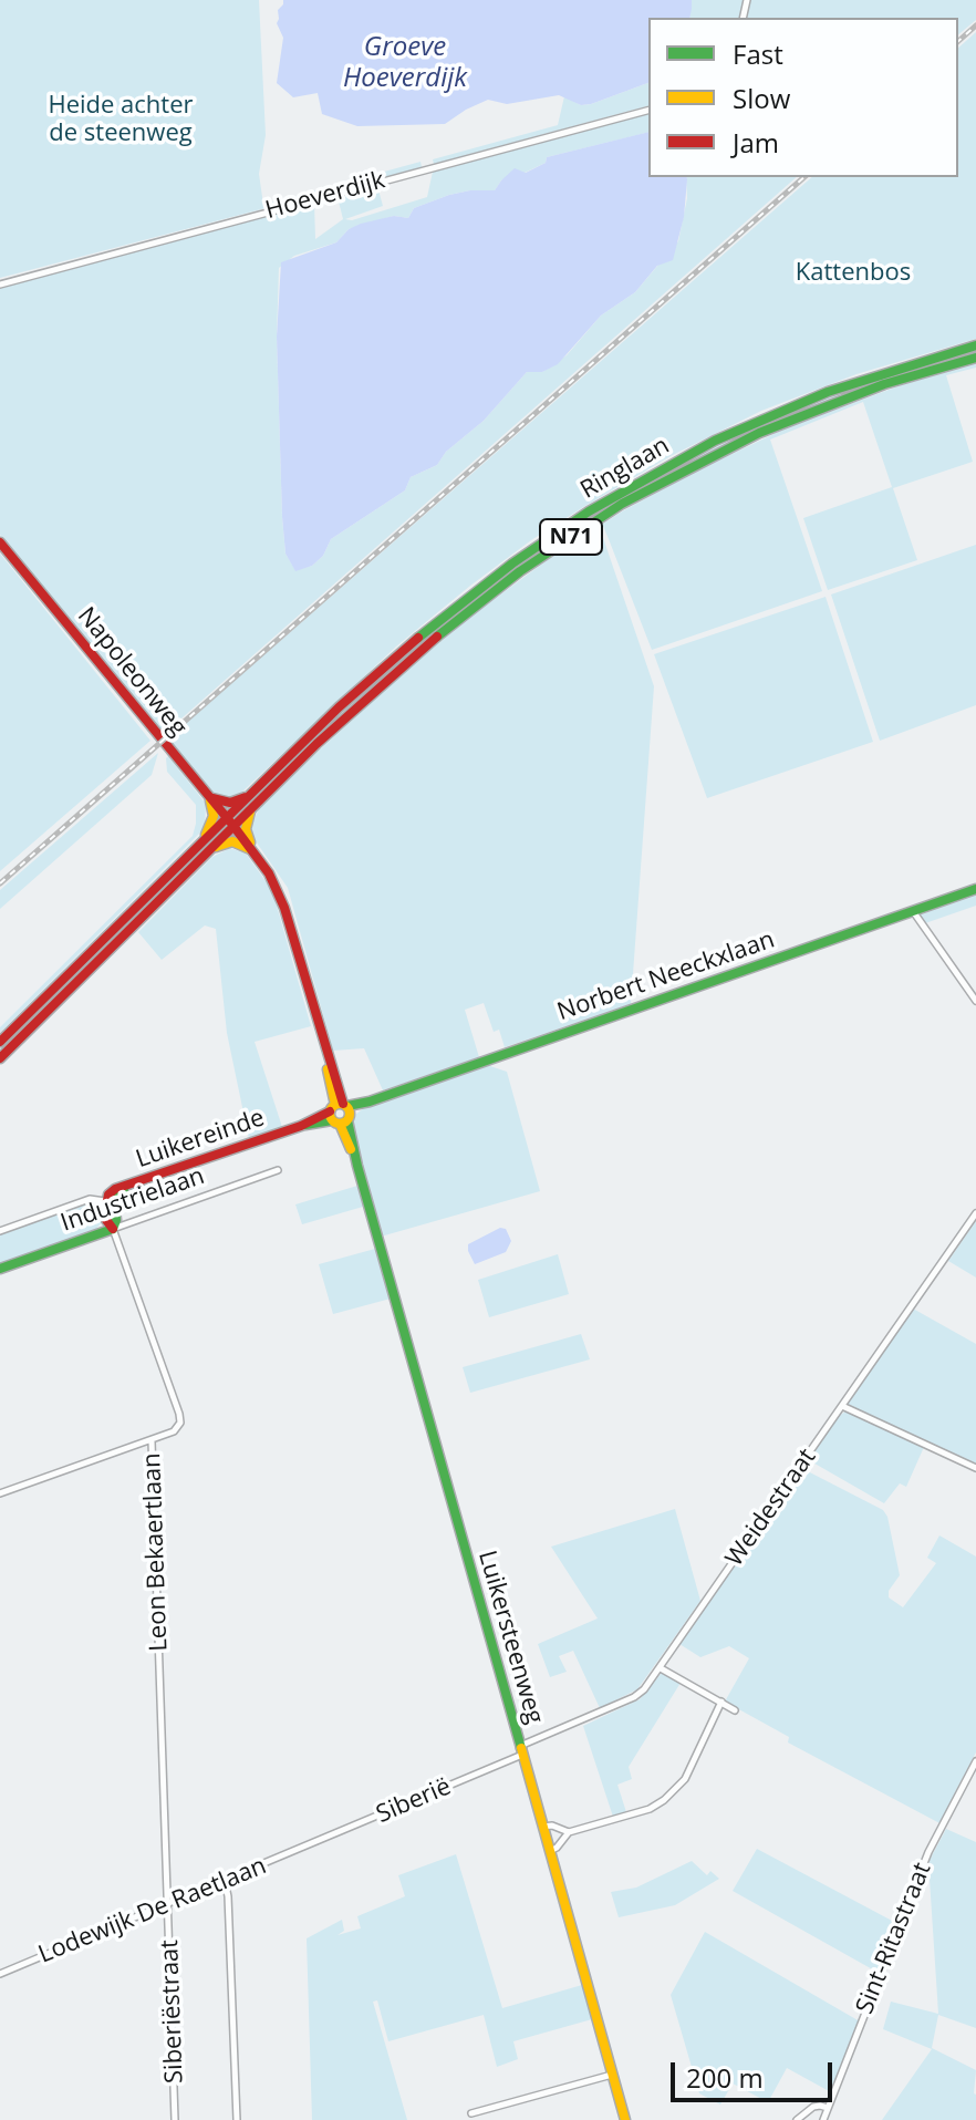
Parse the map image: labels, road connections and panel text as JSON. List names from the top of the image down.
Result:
{
  "streets": {
    "main road": [
      "Ringlaan",
      "N71",
      "Napoleonweg",
      "Norbert Neeckxlaan",
      "Luikereinde",
      "Industrielaan",
      "Luikersteenweg"
    ],
    "street": [
      "Hoeverdijk",
      "Weidestraat",
      "Leon Bekaertlaan",
      "Siberië",
      "Lodewijk De Raetlaan",
      "Sint-Ritastraat",
      "Siberiëstraat"
    ]
  },
  "crossings": [
    ["Ringlaan", "N71"],
    ["Ringlaan", "Napoleonweg"],
    ["Ringlaan", "Luikersteenweg"],
    ["N71", "Napoleonweg"],
    ["N71", "Luikersteenweg"],
    ["Napoleonweg", "Luikersteenweg"],
    ["Norbert Neeckxlaan", "Luikereinde"],
    ["Norbert Neeckxlaan", "Luikersteenweg"],
    ["Luikereinde", "Industrielaan"],
    ["Luikereinde", "Leon Bekaertlaan"],
    ["Industrielaan", "Leon Bekaertlaan"],
    ["Weidestraat", "Luikersteenweg"],
    ["Weidestraat", "Siberië"],
    ["Leon Bekaertlaan", "Lodewijk De Raetlaan"],
    ["Leon Bekaertlaan", "Siberiëstraat"],
    ["Luikersteenweg", "Siberië"],
    ["Siberië", "Lodewijk De Raetlaan"],
    ["Lodewijk De Raetlaan", "Siberiëstraat"]
  ],
  "water": ["Groeve Hoeverdijk"],
  "parks": ["Heide achter de steenweg", "Kattenbos"],
  "legend": ["Fast", "Slow", "Jam"],
  "scale_bar": "200 m"
}
